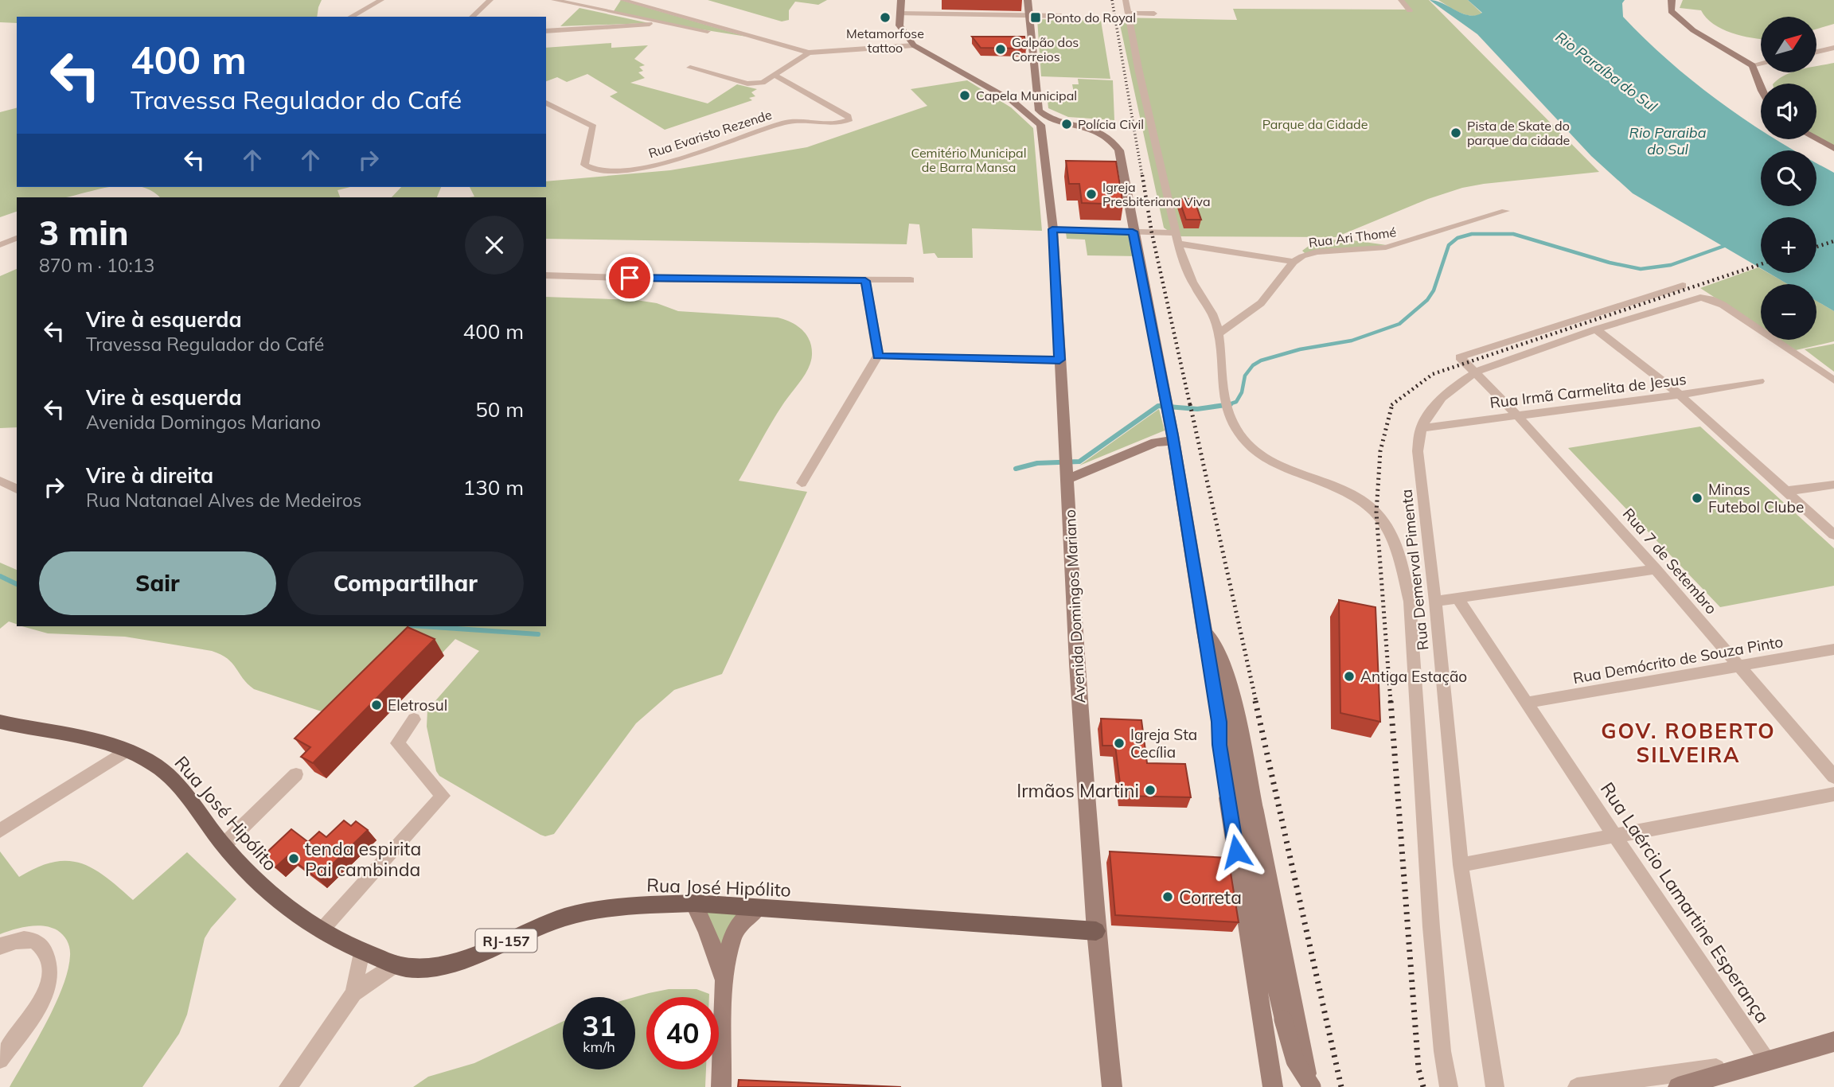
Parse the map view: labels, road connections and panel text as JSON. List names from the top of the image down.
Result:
{
  "streets": {
    "main road": ["Avenida Domingos Mariano", "Rua José Hipólito", "RJ-157"],
    "street": [
      "Rua Evaristo Rezende",
      "Rua Ari Thomé",
      "Rua Irmã Carmelita de Jesus",
      "Rua 7 de Setembro",
      "Rua Demerval Pimenta",
      "Rua Demócrito de Souza Pinto",
      "Rua Laércio Lamartine Esperança"
    ]
  },
  "crossings": [
    ["Rua Ari Thomé", "Avenida Domingos Mariano"],
    ["Rua Irmã Carmelita de Jesus", "Rua 7 de Setembro"],
    ["Rua Irmã Carmelita de Jesus", "Rua Demerval Pimenta"],
    ["Rua 7 de Setembro", "Rua Demerval Pimenta"],
    ["Rua 7 de Setembro", "Rua Demócrito de Souza Pinto"],
    ["Avenida Domingos Mariano", "Rua José Hipólito"],
    ["Rua Demócrito de Souza Pinto", "Rua Laércio Lamartine Esperança"]
  ],
  "districts": ["GOV. ROBERTO SILVEIRA"],
  "water": ["Rio Paraíba do Sul", "Rio Paraiba do Sul"],
  "parks": ["Parque da Cidade", "Cemitério Municipal de Barra Mansa"],
  "places": {
    "other": [
      "Metamorfose tattoo",
      "Galpão dos Correios",
      "Capela Municipal",
      "Polícia Civil",
      "Pista de Skate do parque da cidade",
      "Igreja Presbiteriana Viva",
      "Minas Futebol Clube",
      "Antiga Estação",
      "Eletrosul",
      "Igreja Sta Cecília",
      "Irmãos Martini",
      "tenda espirita Pai cambinda",
      "Correta"
    ],
    "transit": ["Ponto do Royal"]
  },
  "north": "top right",
  "page": {
    "map_buttons": ["+", "−"],
    "turn": ["400 m", "Travessa Regulador do Café"],
    "heading": ["3 min", "870 m · 10:13"],
    "list": [
      {
        "name": "Vire à esquerda",
        "note": "Travessa Regulador do Café",
        "value": "400 m"
      },
      {
        "name": "Vire à esquerda",
        "note": "Avenida Domingos Mariano",
        "value": "50 m"
      },
      {
        "name": "Vire à direita",
        "note": "Rua Natanael Alves de Medeiros",
        "value": "130 m"
      }
    ],
    "buttons": ["Sair", "Compartilhar"],
    "speed": "31 km/h",
    "limit": "40"
  }
}
